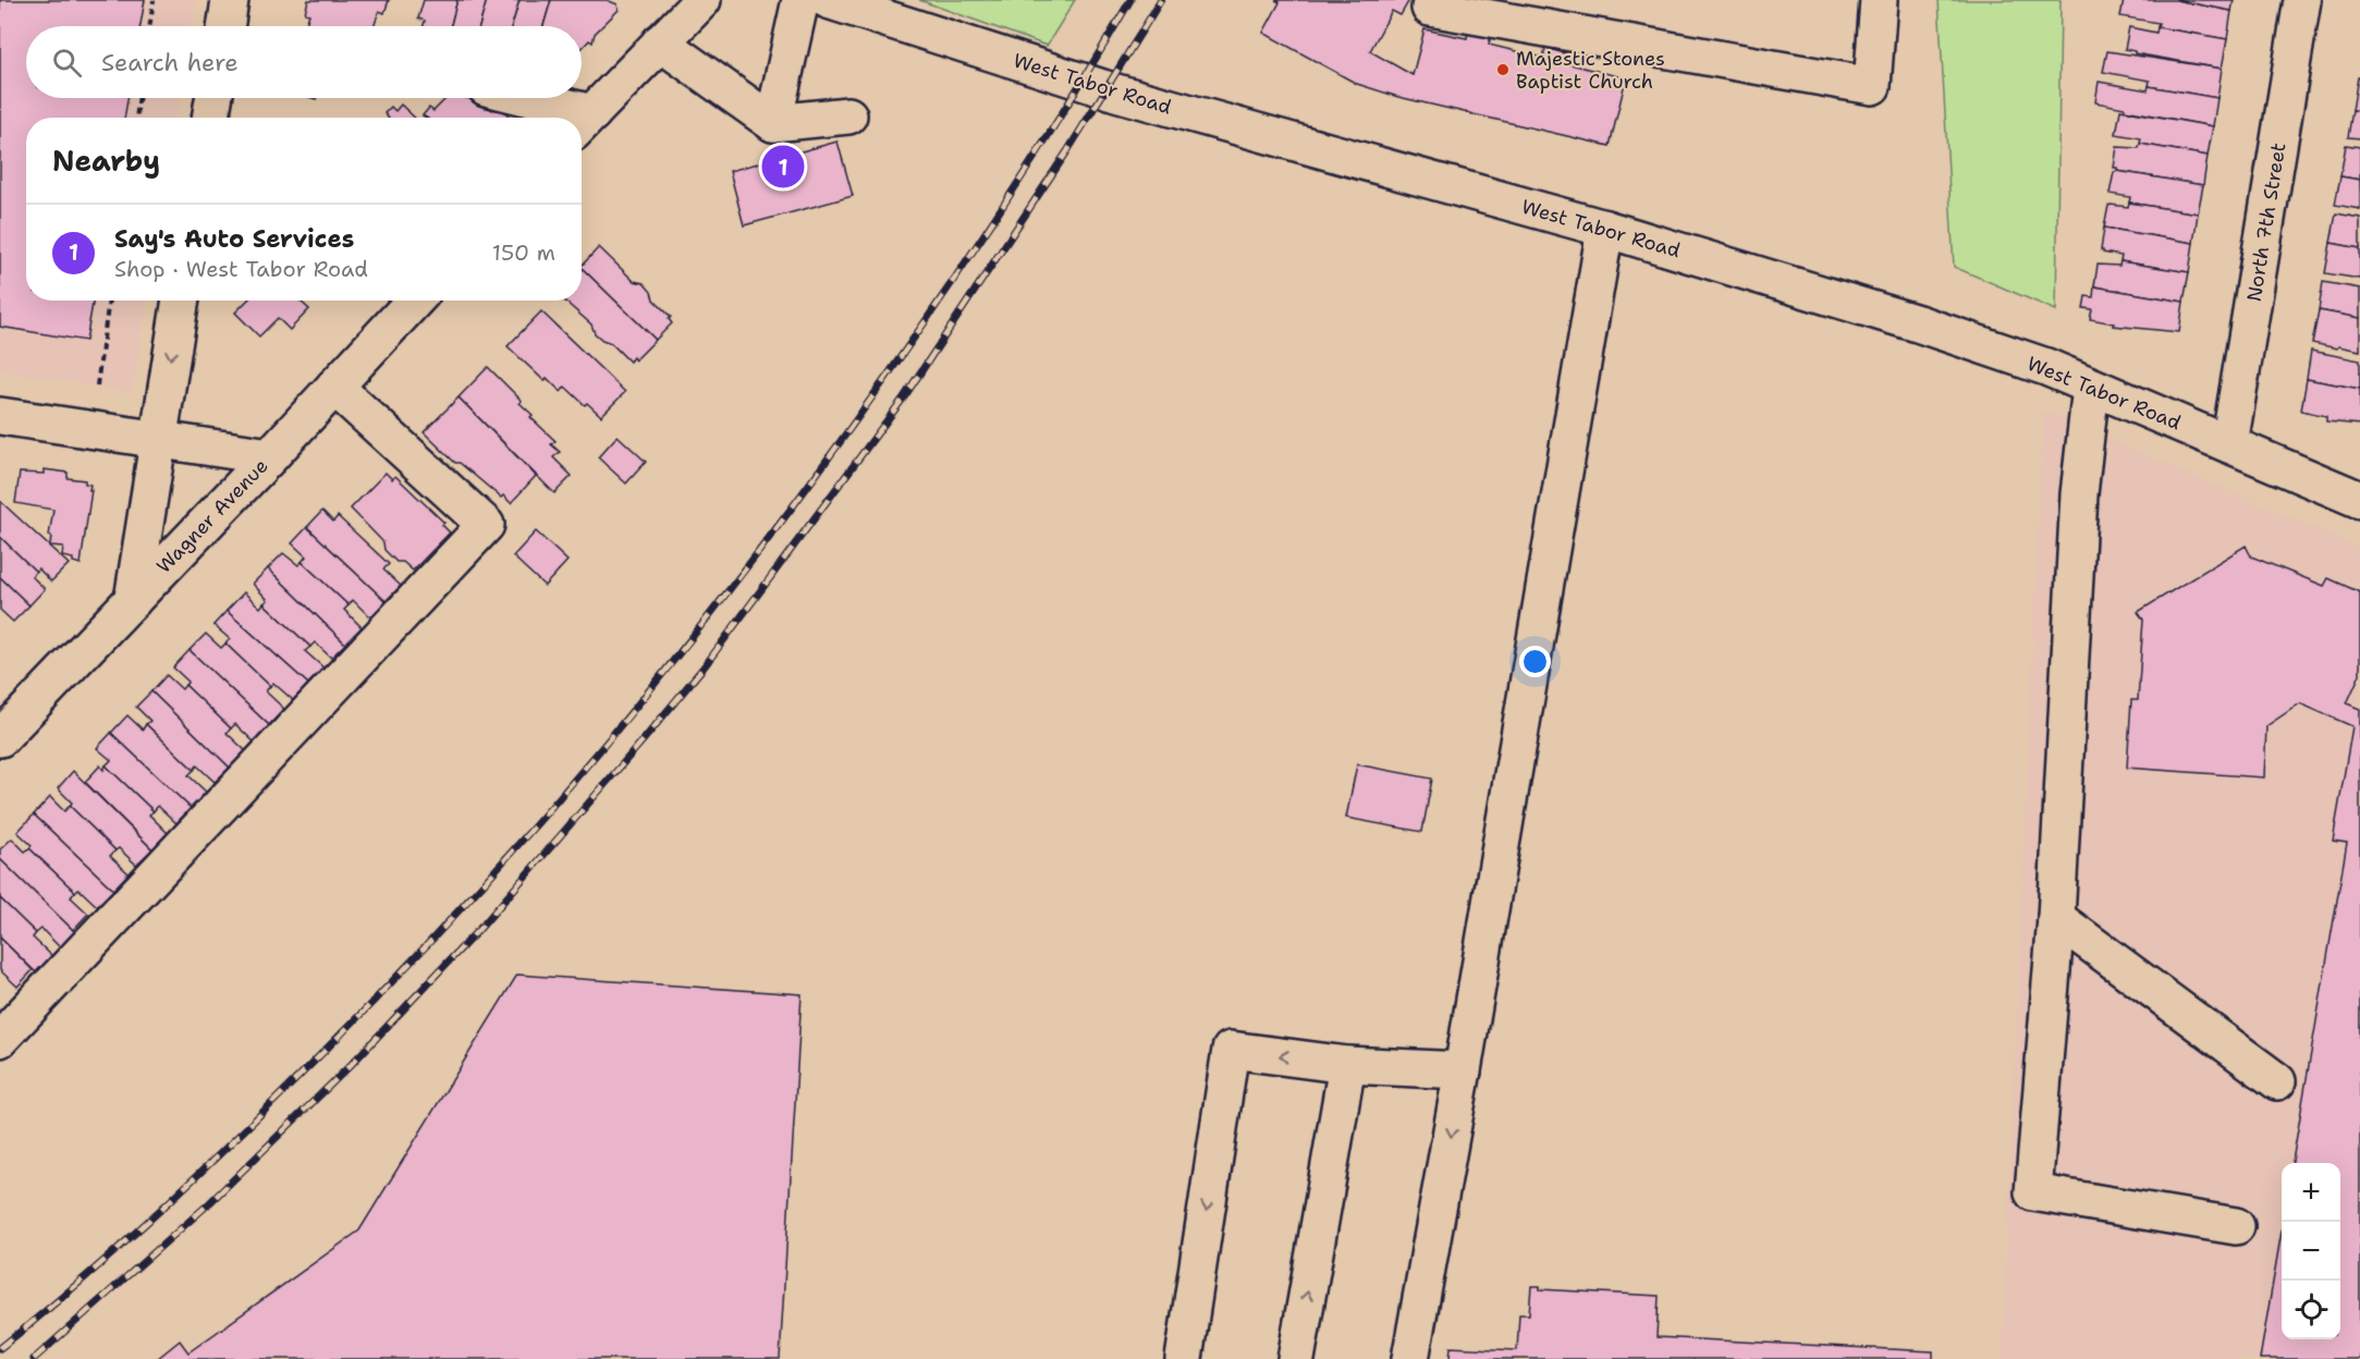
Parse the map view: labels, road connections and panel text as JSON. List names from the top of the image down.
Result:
{
  "streets": {
    "street": ["West Tabor Road", "North 7th Street", "Wagner Avenue"]
  },
  "crossings": [
    ["West Tabor Road", "North 7th Street"]
  ],
  "places": ["Majestic Stones Baptist Church"],
  "page": {
    "search": "Search here",
    "heading": "Nearby",
    "pins": "1",
    "list": [
      {
        "mark": "1",
        "name": "Say's Auto Services",
        "note": "Shop · West Tabor Road",
        "value": "150 m"
      }
    ],
    "map_buttons": ["+", "−"]
  }
}
